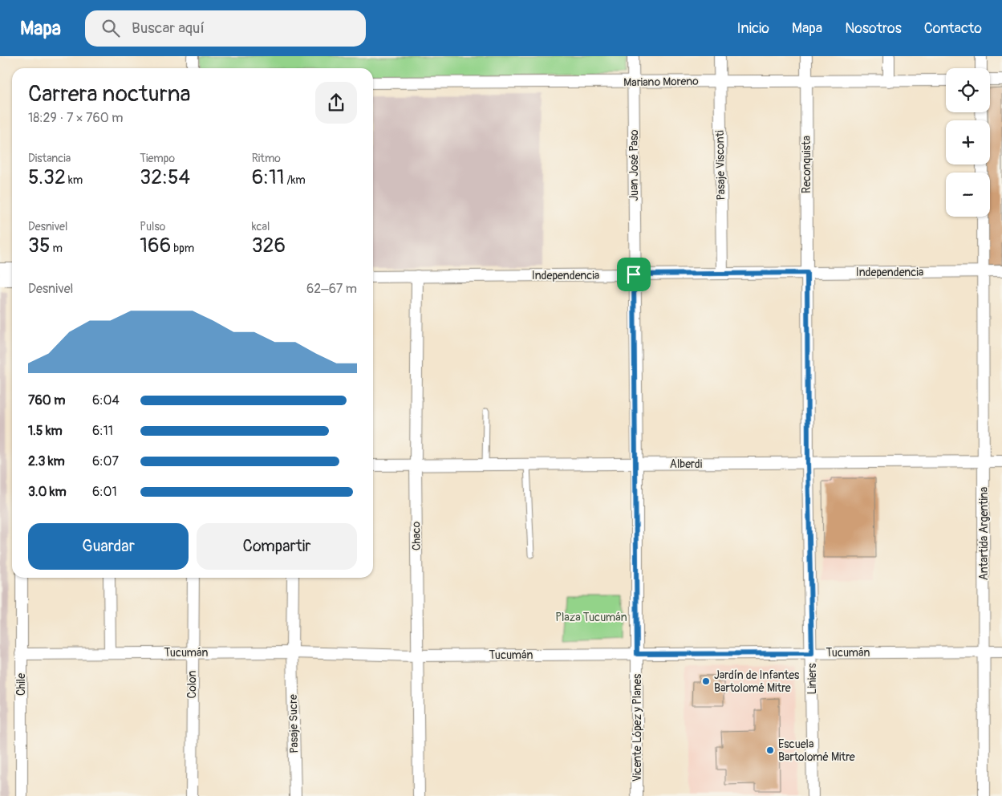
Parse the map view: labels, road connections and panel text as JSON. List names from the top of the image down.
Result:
{
  "streets": {
    "street": [
      "Mariano Moreno",
      "Reconquista",
      "Juan José Paso",
      "Pasaje Visconti",
      "Independencia",
      "Alberdi",
      "Antartida Argentina",
      "Chaco",
      "Tucumán",
      "Liniers",
      "Chile",
      "Colon",
      "Pasaje Sucre",
      "Vicente López y Planes"
    ]
  },
  "crossings": [
    ["Mariano Moreno", "Reconquista"],
    ["Mariano Moreno", "Juan José Paso"],
    ["Mariano Moreno", "Pasaje Visconti"],
    ["Reconquista", "Independencia"],
    ["Reconquista", "Liniers"],
    ["Juan José Paso", "Independencia"],
    ["Juan José Paso", "Vicente López y Planes"],
    ["Pasaje Visconti", "Independencia"],
    ["Independencia", "Antartida Argentina"],
    ["Independencia", "Chaco"],
    ["Independencia", "Liniers"],
    ["Independencia", "Vicente López y Planes"],
    ["Alberdi", "Antartida Argentina"],
    ["Alberdi", "Chaco"],
    ["Alberdi", "Liniers"],
    ["Alberdi", "Vicente López y Planes"],
    ["Antartida Argentina", "Tucumán"],
    ["Chaco", "Tucumán"],
    ["Tucumán", "Liniers"],
    ["Tucumán", "Chile"],
    ["Tucumán", "Colon"],
    ["Tucumán", "Pasaje Sucre"],
    ["Tucumán", "Vicente López y Planes"]
  ],
  "parks": ["Plaza Tucumán"],
  "places": ["Jardín de Infantes Bartolomé Mitre", "Escuela Bartolomé Mitre"],
  "page": {
    "header": "Mapa",
    "search": "Buscar aquí",
    "nav": [
      "Inicio",
      "Mapa",
      "Nosotros",
      "Contacto"
    ],
    "map_buttons": ["+", "−"],
    "heading": ["Carrera nocturna", "18:29 · 7 × 760 m"],
    "stats": [
      ["Distancia", "5.32 km"],
      ["Tiempo", "32:54"],
      ["Ritmo", "6:11 /km"],
      ["Desnivel", "35 m"],
      ["Pulso", "166 bpm"],
      ["kcal", "326"]
    ],
    "chart": ["Desnivel", "62–67 m"],
    "list": [
      {
        "name": "760 m",
        "note": "6:04"
      },
      {
        "name": "1.5 km",
        "note": "6:11"
      },
      {
        "name": "2.3 km",
        "note": "6:07"
      },
      {
        "name": "3.0 km",
        "note": "6:01"
      }
    ],
    "buttons": ["Guardar", "Compartir"]
  }
}
